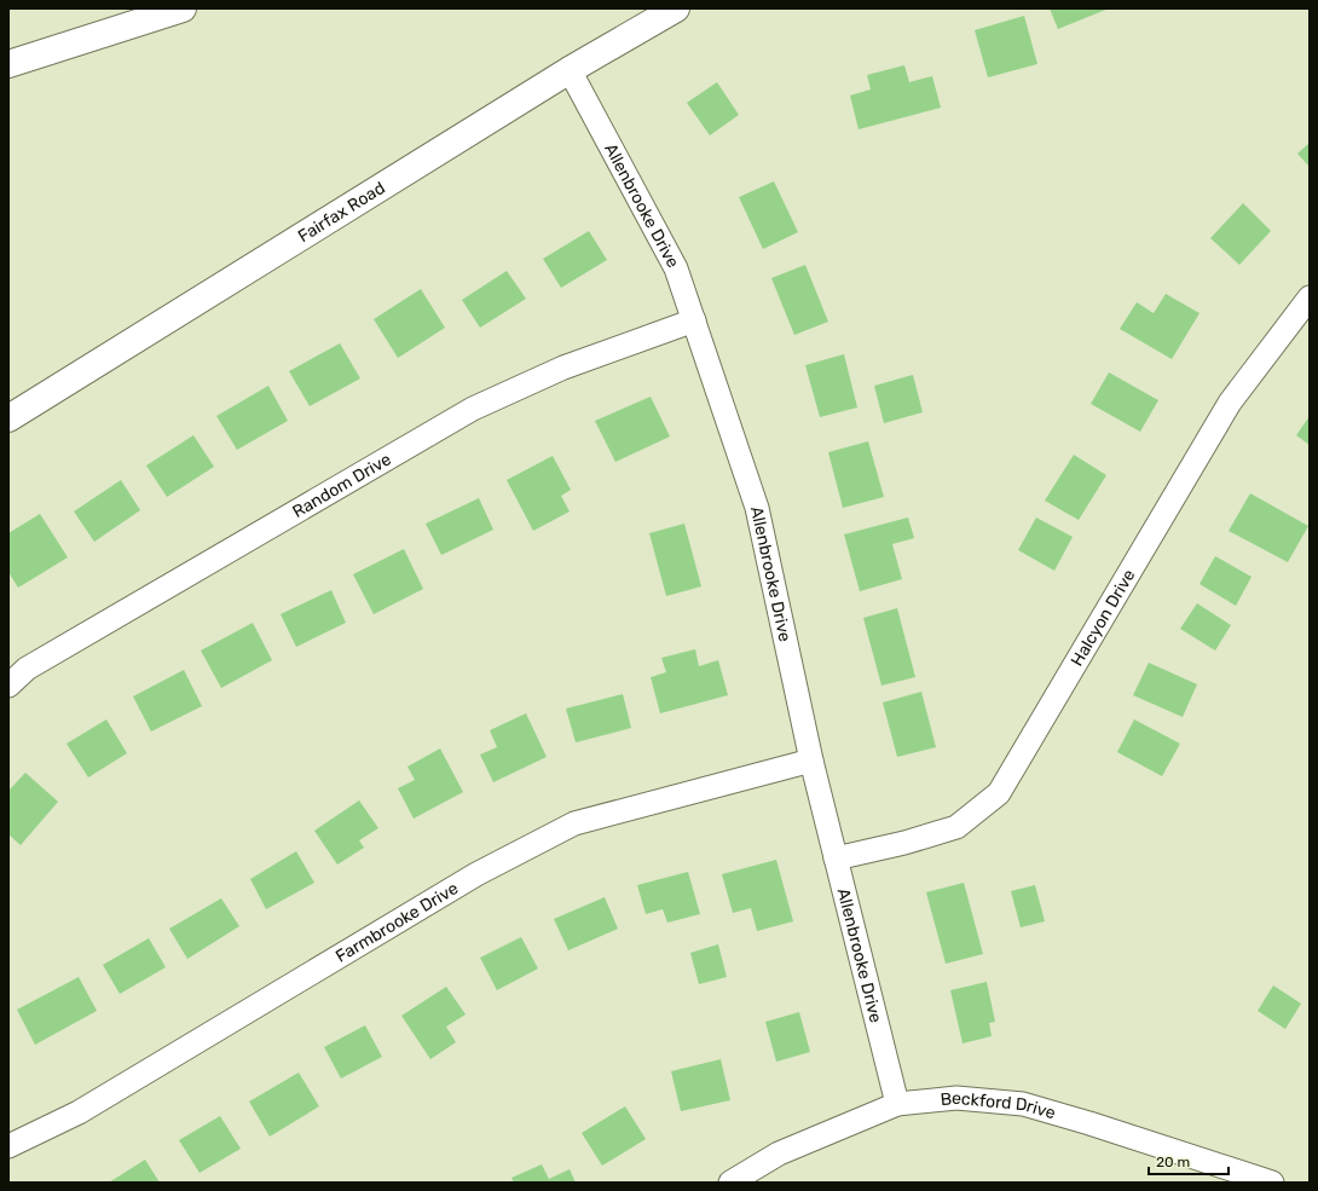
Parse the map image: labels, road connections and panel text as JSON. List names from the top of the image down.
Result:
{
  "streets": {
    "main road": ["Fairfax Road"],
    "street": [
      "Allenbrooke Drive",
      "Random Drive",
      "Halcyon Drive",
      "Farmbrooke Drive",
      "Beckford Drive"
    ]
  },
  "crossings": [
    ["Allenbrooke Drive", "Fairfax Road"],
    ["Allenbrooke Drive", "Random Drive"],
    ["Allenbrooke Drive", "Halcyon Drive"],
    ["Allenbrooke Drive", "Farmbrooke Drive"],
    ["Allenbrooke Drive", "Beckford Drive"]
  ],
  "scale_bar": "20 m"
}
